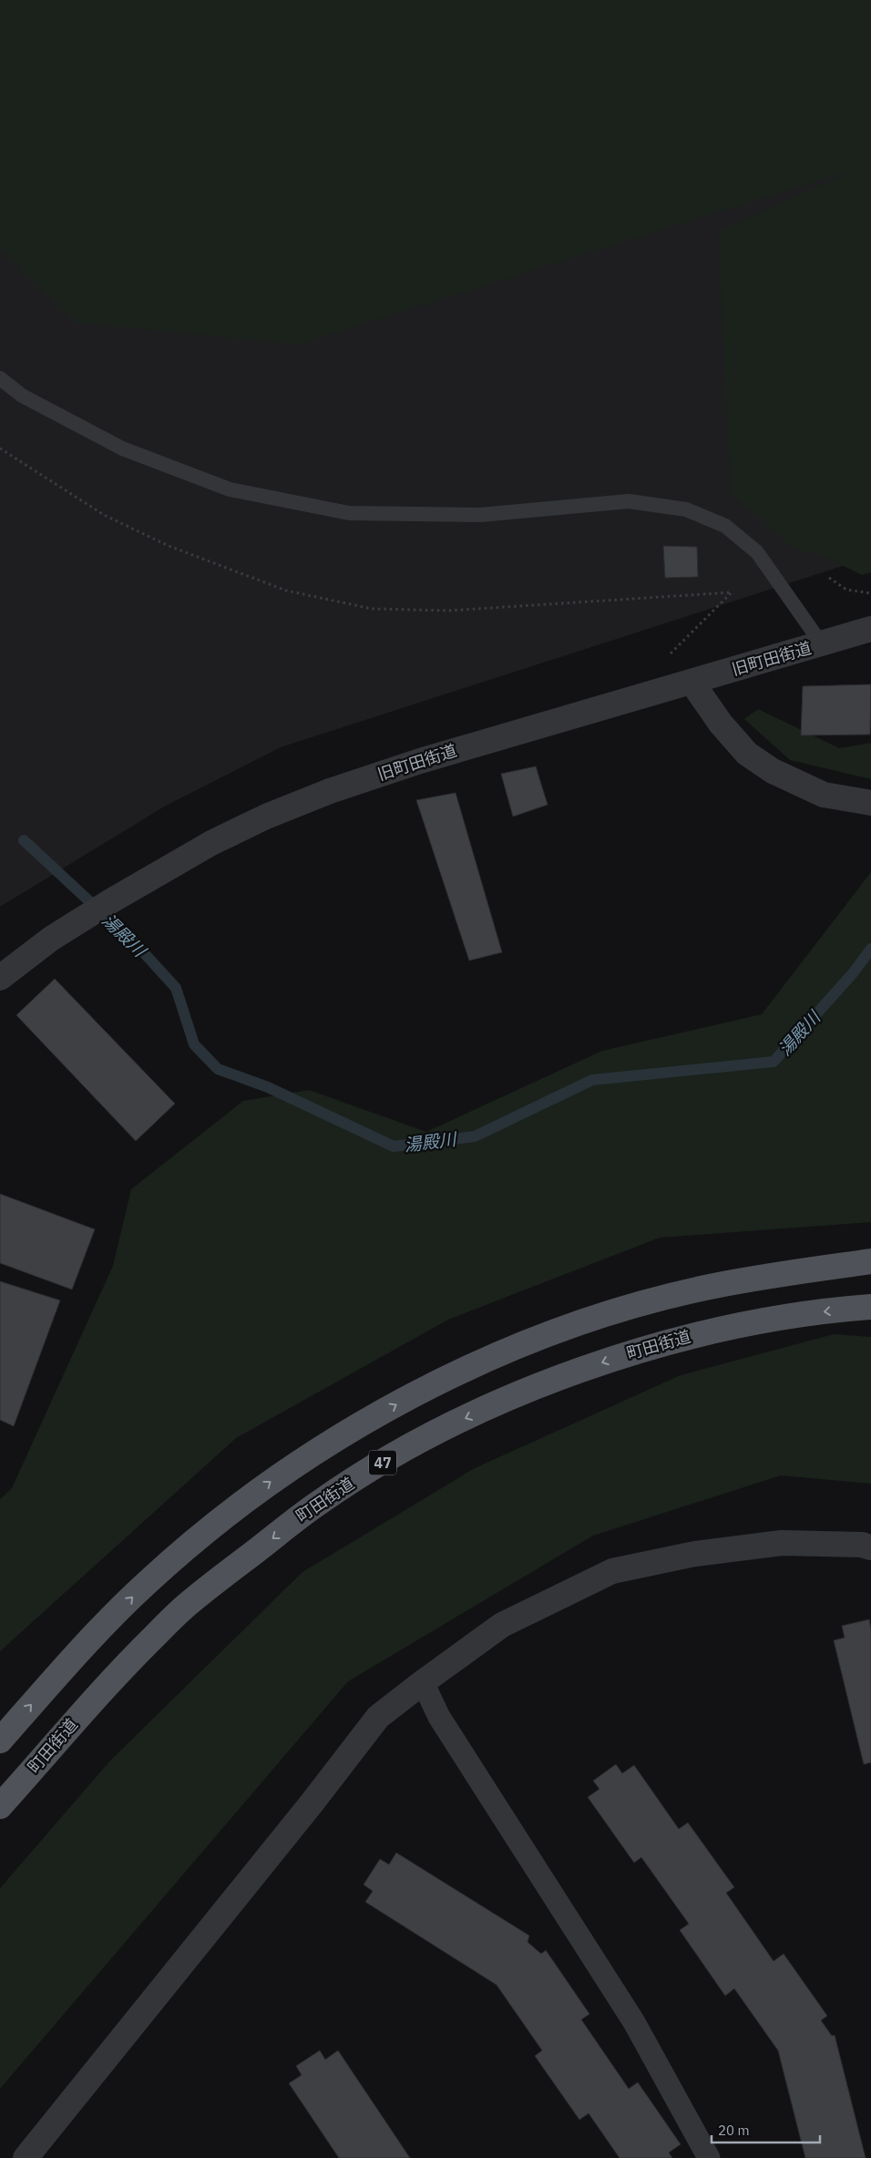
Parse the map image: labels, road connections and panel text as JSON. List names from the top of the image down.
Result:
{
  "streets": {
    "main road": ["町田街道", "47"],
    "street": ["旧町田街道"]
  },
  "water": ["湯殿川"],
  "scale_bar": "20 m"
}
